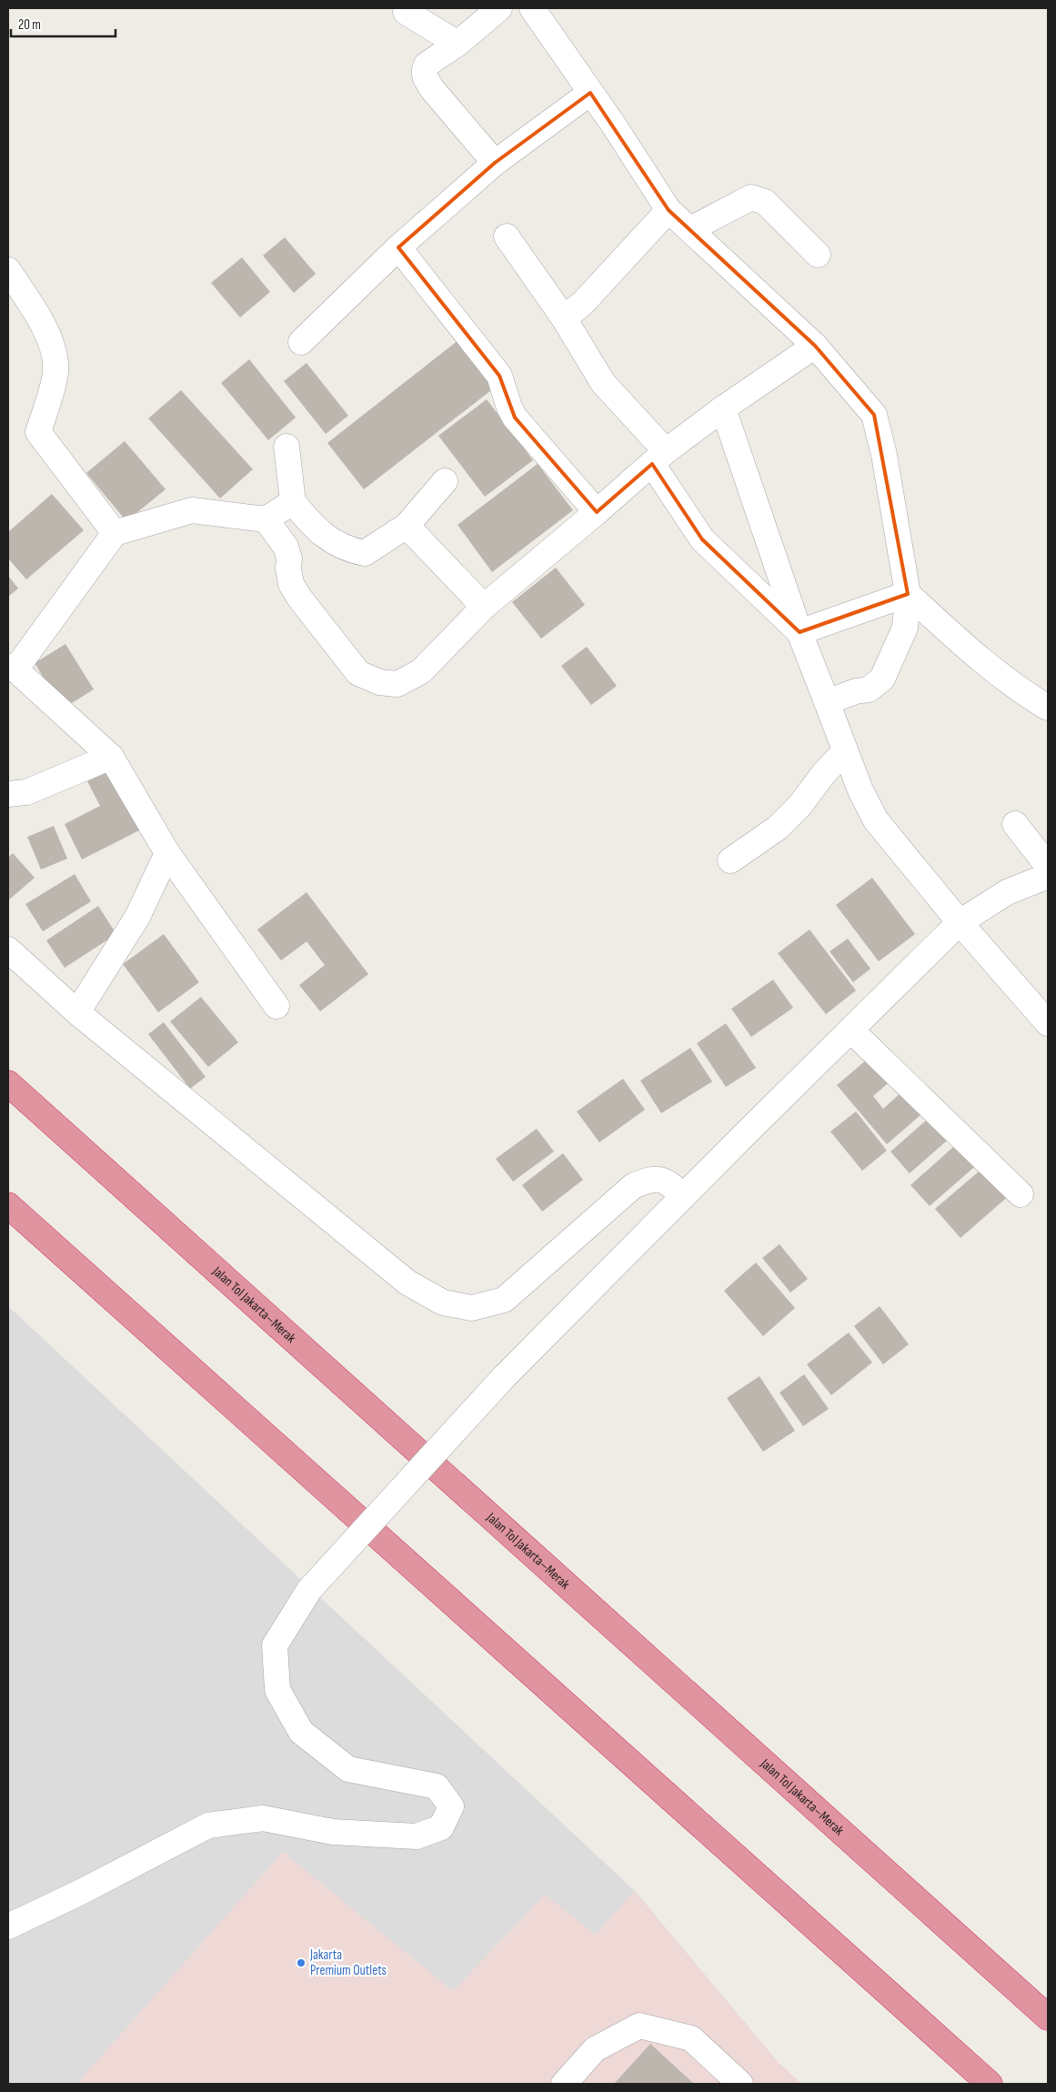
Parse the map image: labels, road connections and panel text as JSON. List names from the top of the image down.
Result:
{
  "streets": {
    "highway": ["Jalan Tol Jakarta–Merak"]
  },
  "places": ["Jakarta Premium Outlets"],
  "scale_bar": "20 m"
}
